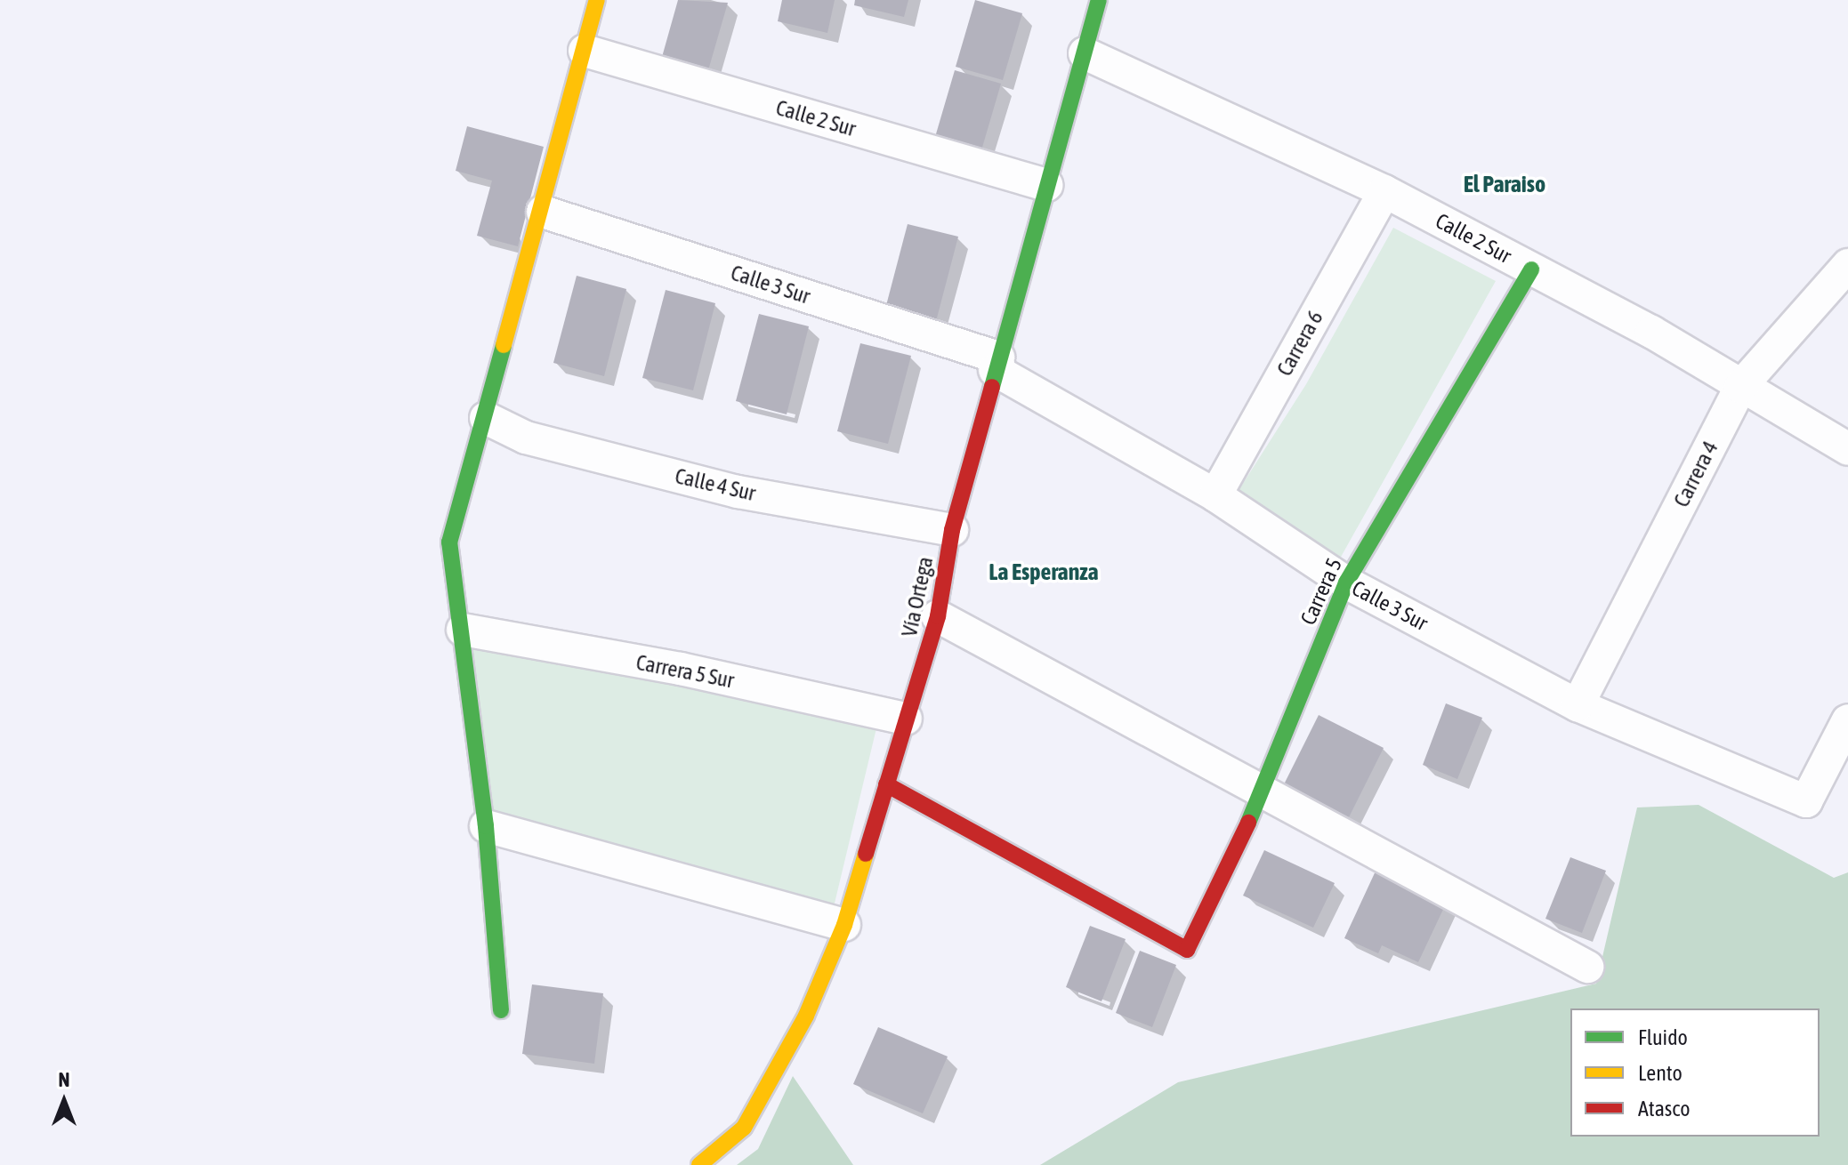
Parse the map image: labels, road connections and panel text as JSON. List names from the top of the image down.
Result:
{
  "streets": {
    "street": [
      "Calle 2 Sur",
      "Calle 3 Sur",
      "Carrera 6",
      "Carrera 4",
      "Calle 4 Sur",
      "Carrera 5",
      "Vía Ortega",
      "Carrera 5 Sur"
    ]
  },
  "crossings": [
    ["Calle 2 Sur", "Carrera 6"],
    ["Calle 2 Sur", "Carrera 4"],
    ["Calle 2 Sur", "Carrera 5"],
    ["Calle 2 Sur", "Vía Ortega"],
    ["Calle 3 Sur", "Carrera 6"],
    ["Calle 3 Sur", "Carrera 4"],
    ["Calle 3 Sur", "Carrera 5"],
    ["Calle 3 Sur", "Vía Ortega"],
    ["Calle 4 Sur", "Vía Ortega"],
    ["Carrera 5", "Vía Ortega"],
    ["Vía Ortega", "Carrera 5 Sur"]
  ],
  "districts": ["El Paraiso", "La Esperanza"],
  "legend": ["Fluido", "Lento", "Atasco"],
  "north": "top"
}
